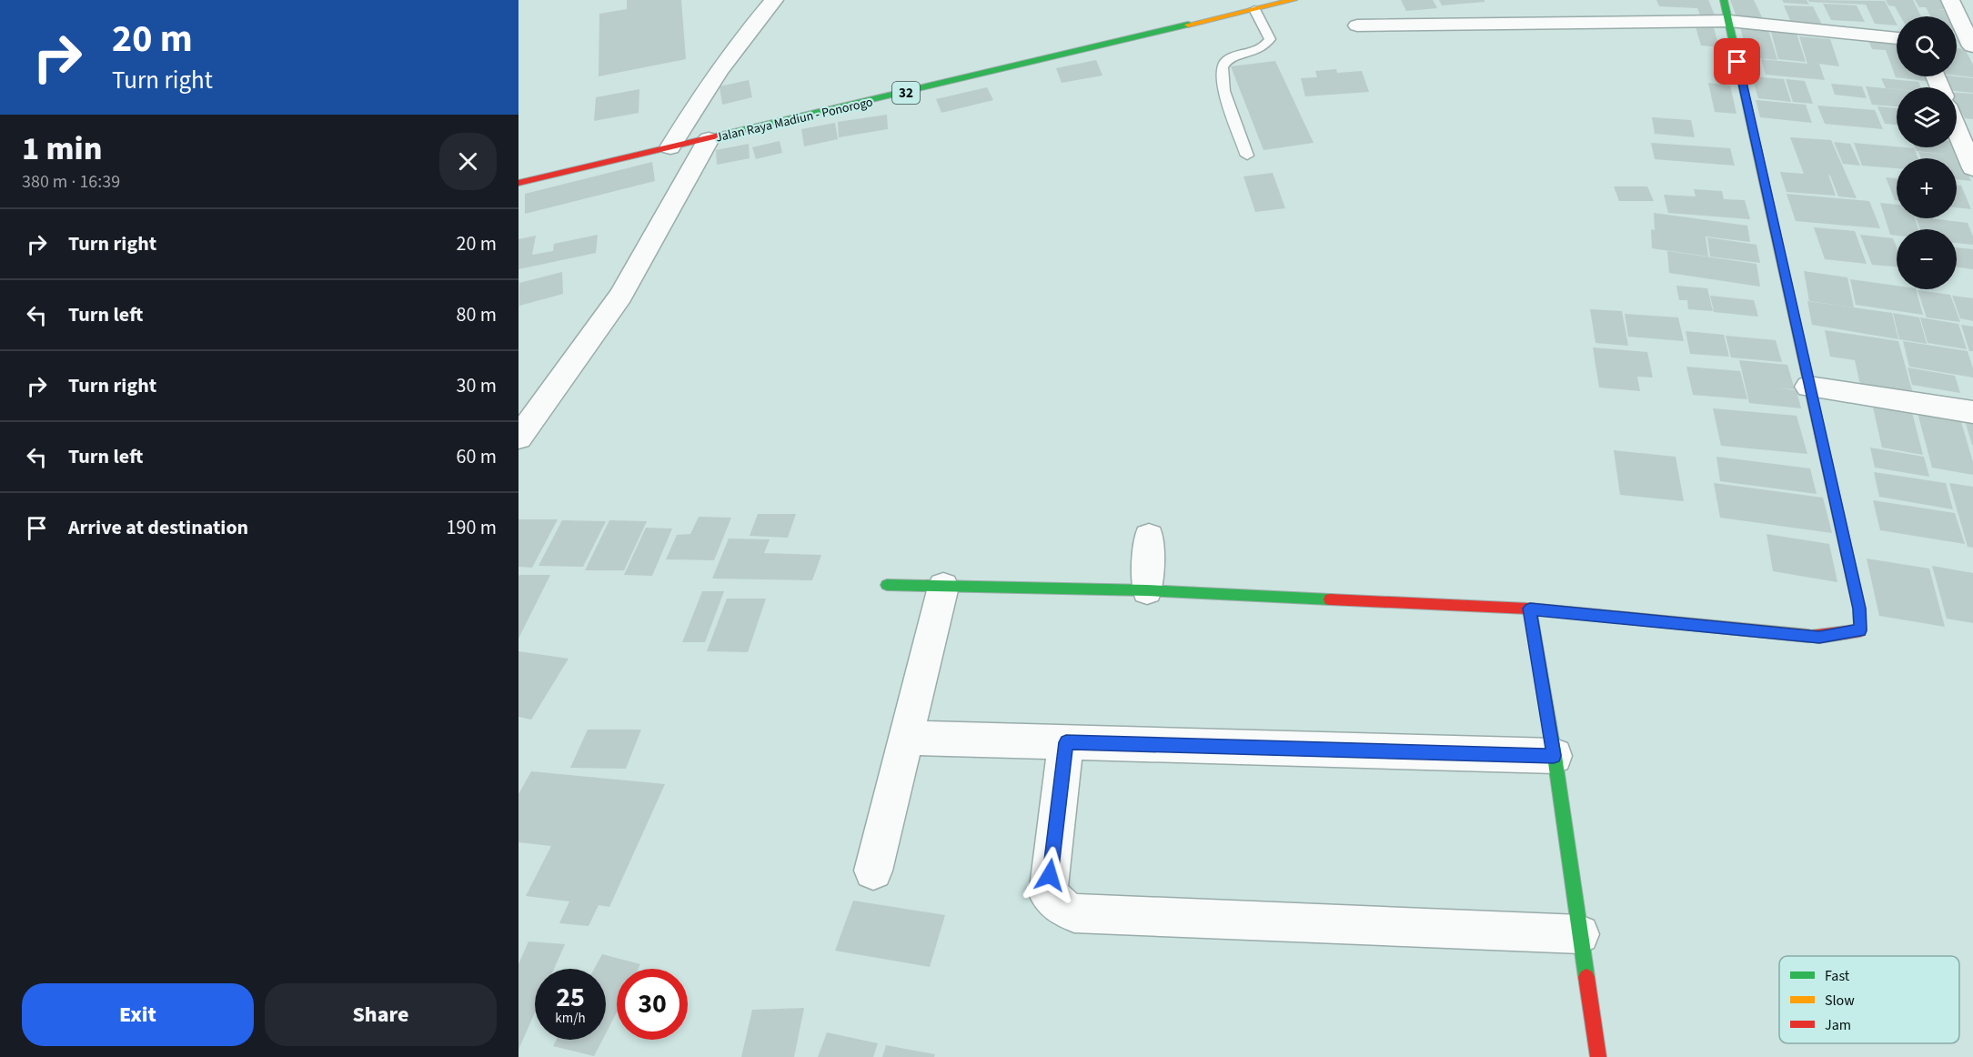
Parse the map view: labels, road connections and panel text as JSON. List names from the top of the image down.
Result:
{
  "streets": {
    "main road": ["32", "Jalan Raya Madiun - Ponorogo"]
  },
  "legend": ["Fast", "Slow", "Jam"],
  "page": {
    "turn": ["20 m", "Turn right"],
    "map_buttons": ["+", "−"],
    "heading": ["1 min", "380 m · 16:39"],
    "list": [
      {
        "name": "Turn right",
        "value": "20 m"
      },
      {
        "name": "Turn left",
        "value": "80 m"
      },
      {
        "name": "Turn right",
        "value": "30 m"
      },
      {
        "name": "Turn left",
        "value": "60 m"
      },
      {
        "name": "Arrive at destination",
        "value": "190 m"
      }
    ],
    "speed": "25 km/h",
    "limit": "30",
    "buttons": ["Exit", "Share"]
  }
}
